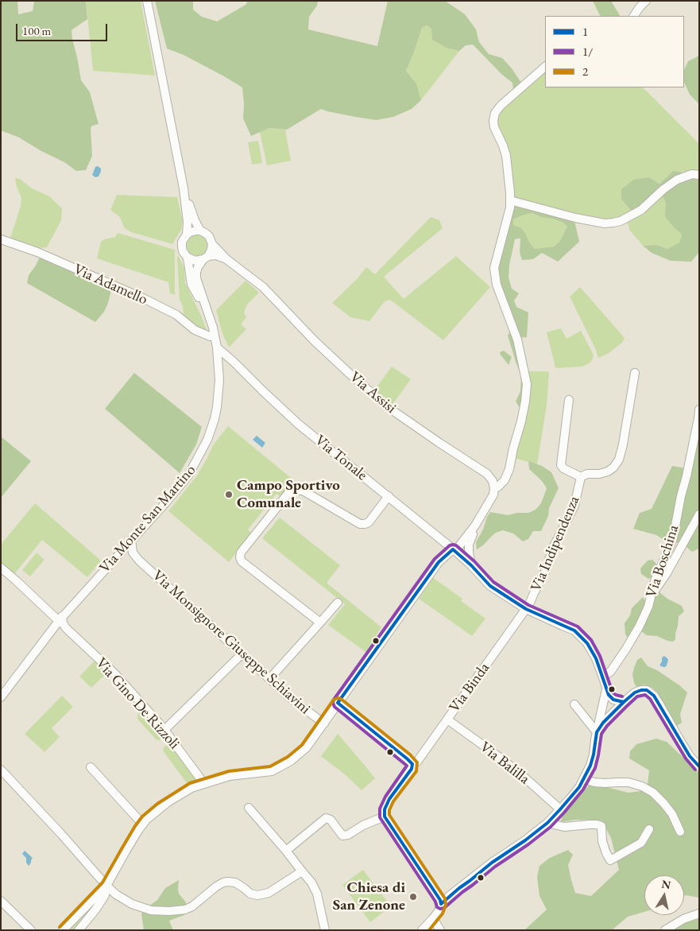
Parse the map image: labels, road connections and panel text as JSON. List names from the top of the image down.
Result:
{
  "streets": {
    "street": [
      "Via Adamello",
      "Via Assisi",
      "Via Tonale",
      "Via Monte San Martino",
      "Via Indipendenza",
      "Via Boschina",
      "Via Monsignore Giuseppe Schiavini",
      "Via Binda",
      "Via Gino De Rizzoli",
      "Via Balilla"
    ]
  },
  "crossings": [
    ["Via Adamello", "Via Monte San Martino"],
    ["Via Assisi", "Via Monte San Martino"],
    ["Via Tonale", "Via Monte San Martino"],
    ["Via Tonale", "Via Indipendenza"],
    ["Via Tonale", "Via Boschina"],
    ["Via Tonale", "Via Binda"],
    ["Via Monte San Martino", "Via Monsignore Giuseppe Schiavini"],
    ["Via Monte San Martino", "Via Gino De Rizzoli"],
    ["Via Indipendenza", "Via Binda"],
    ["Via Binda", "Via Balilla"]
  ],
  "places": ["Campo Sportivo Comunale", "Chiesa di San Zenone"],
  "lines": ["transit line 1/", "transit line 1", "transit line 2"],
  "legend": ["1", "1/", "2"],
  "scale_bar": "100 m",
  "north": "top"
}
